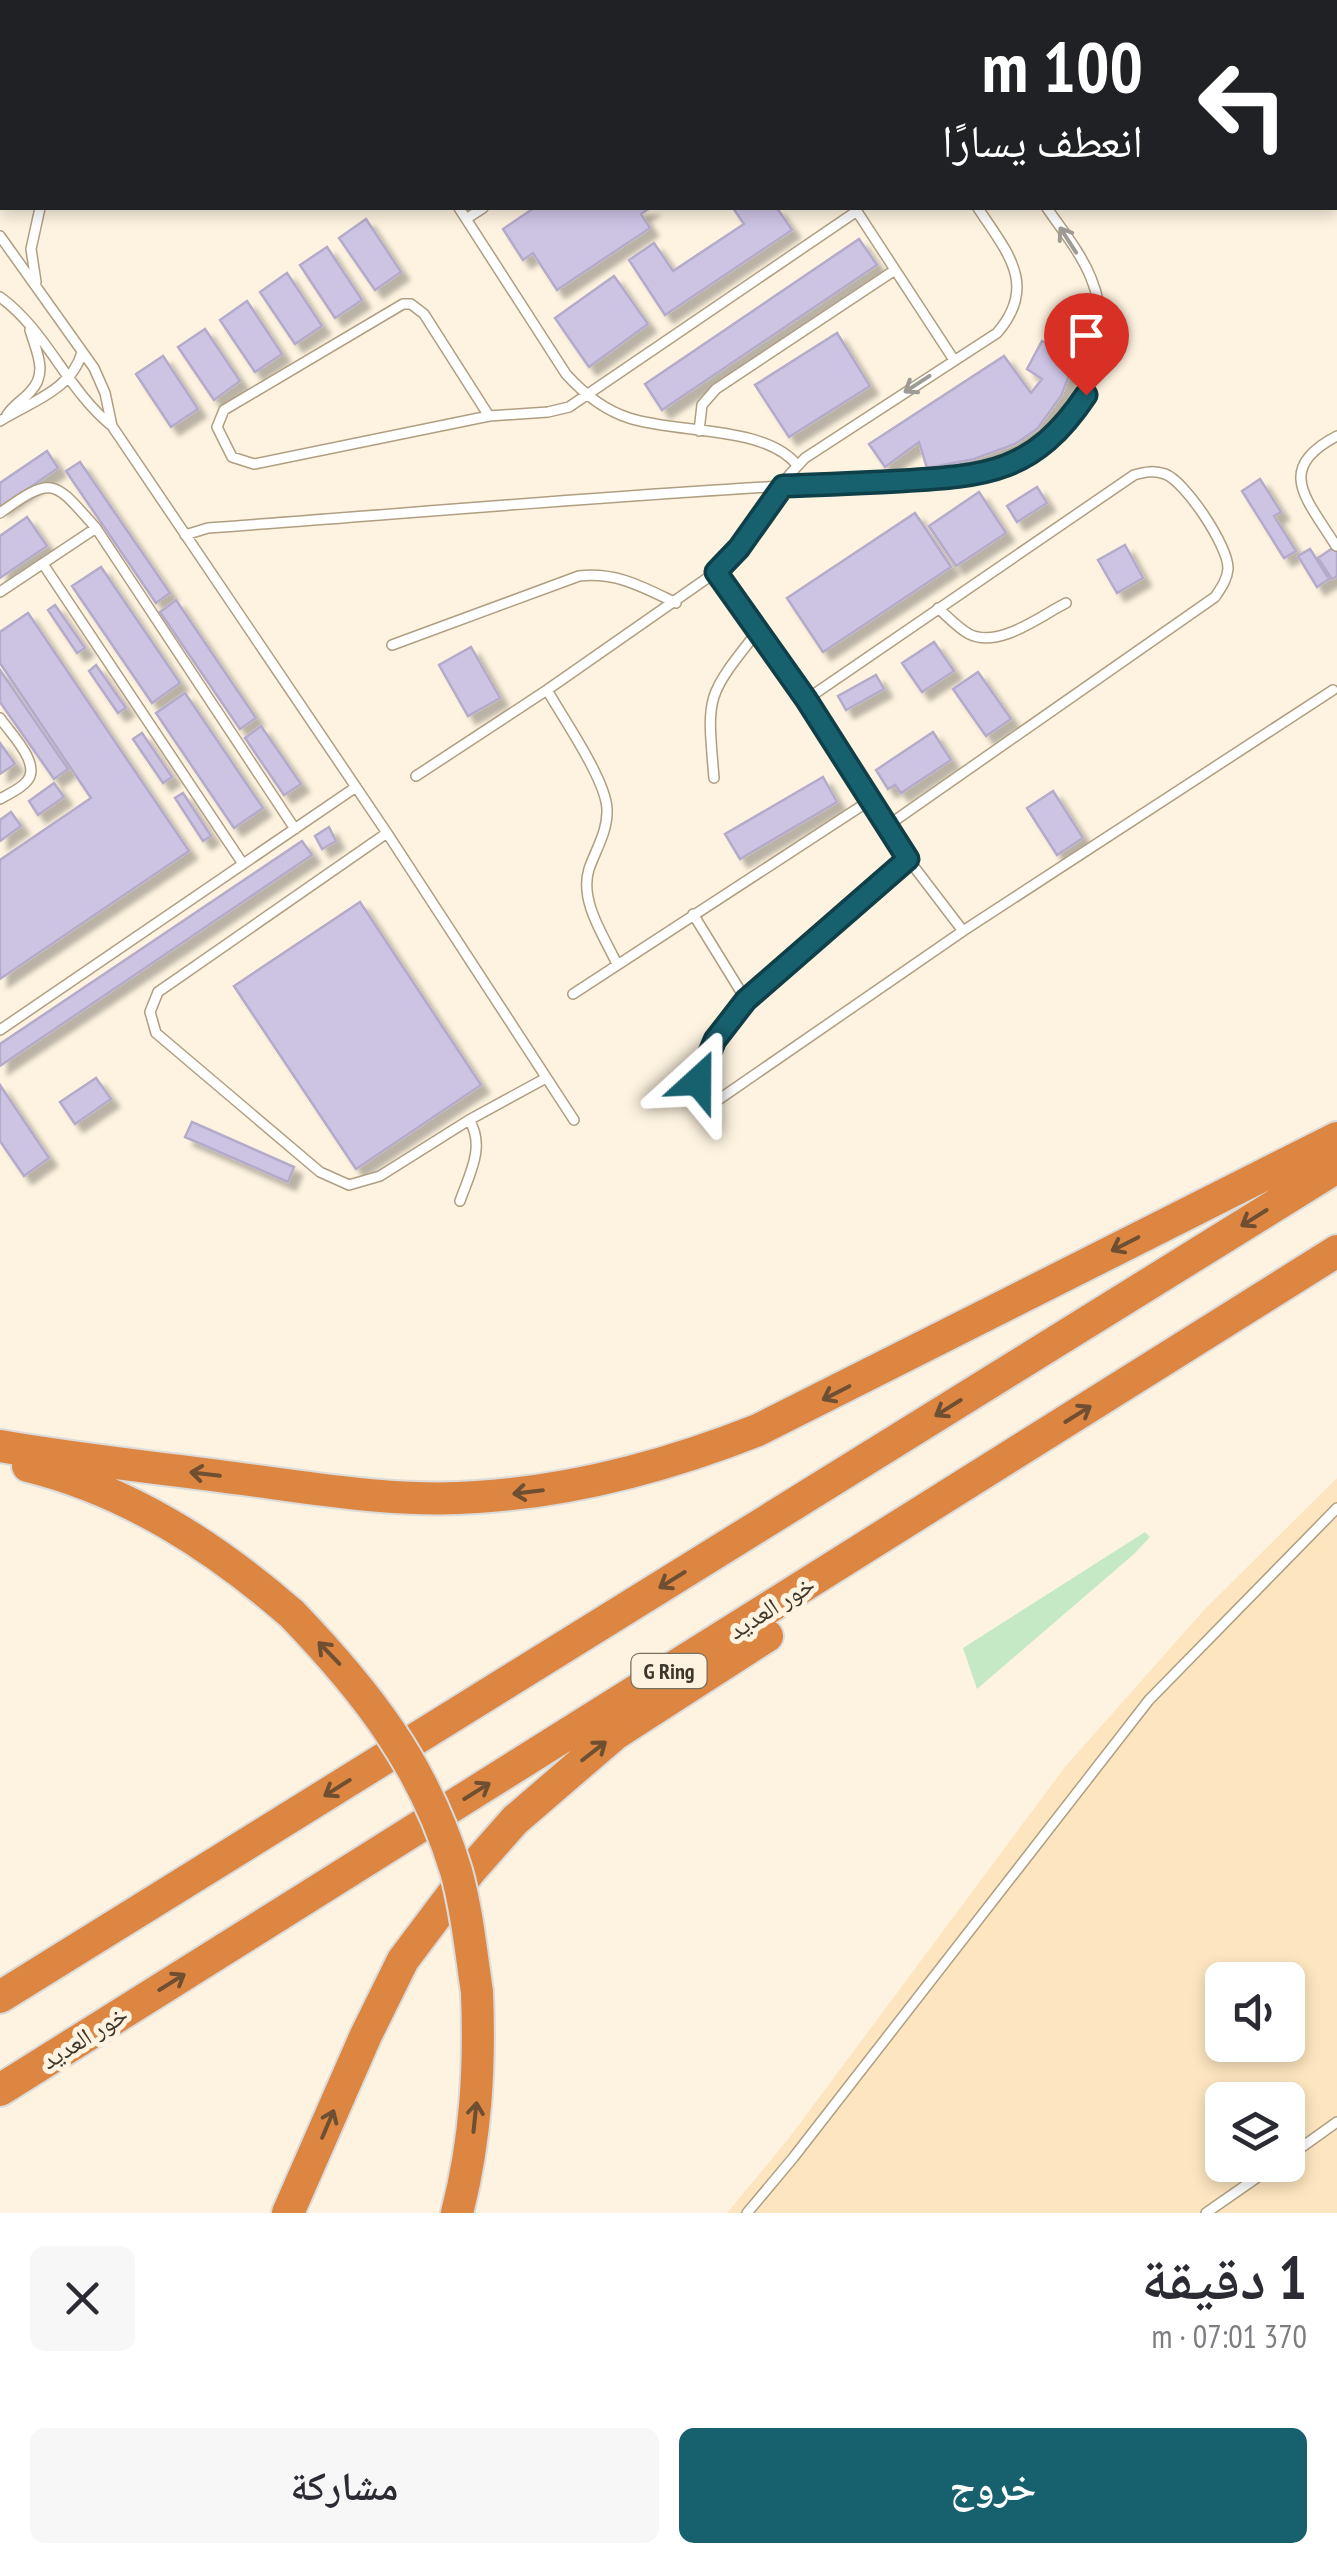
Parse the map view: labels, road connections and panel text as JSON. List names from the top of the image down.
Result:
{
  "streets": {
    "highway": ["خور العديد", "G Ring"]
  },
  "page": {
    "turn": ["100 m", "انعطف يسارًا"],
    "heading": ["1 دقيقة", "370 m · 07:01"],
    "buttons": ["خروج", "مشاركة"]
  }
}
